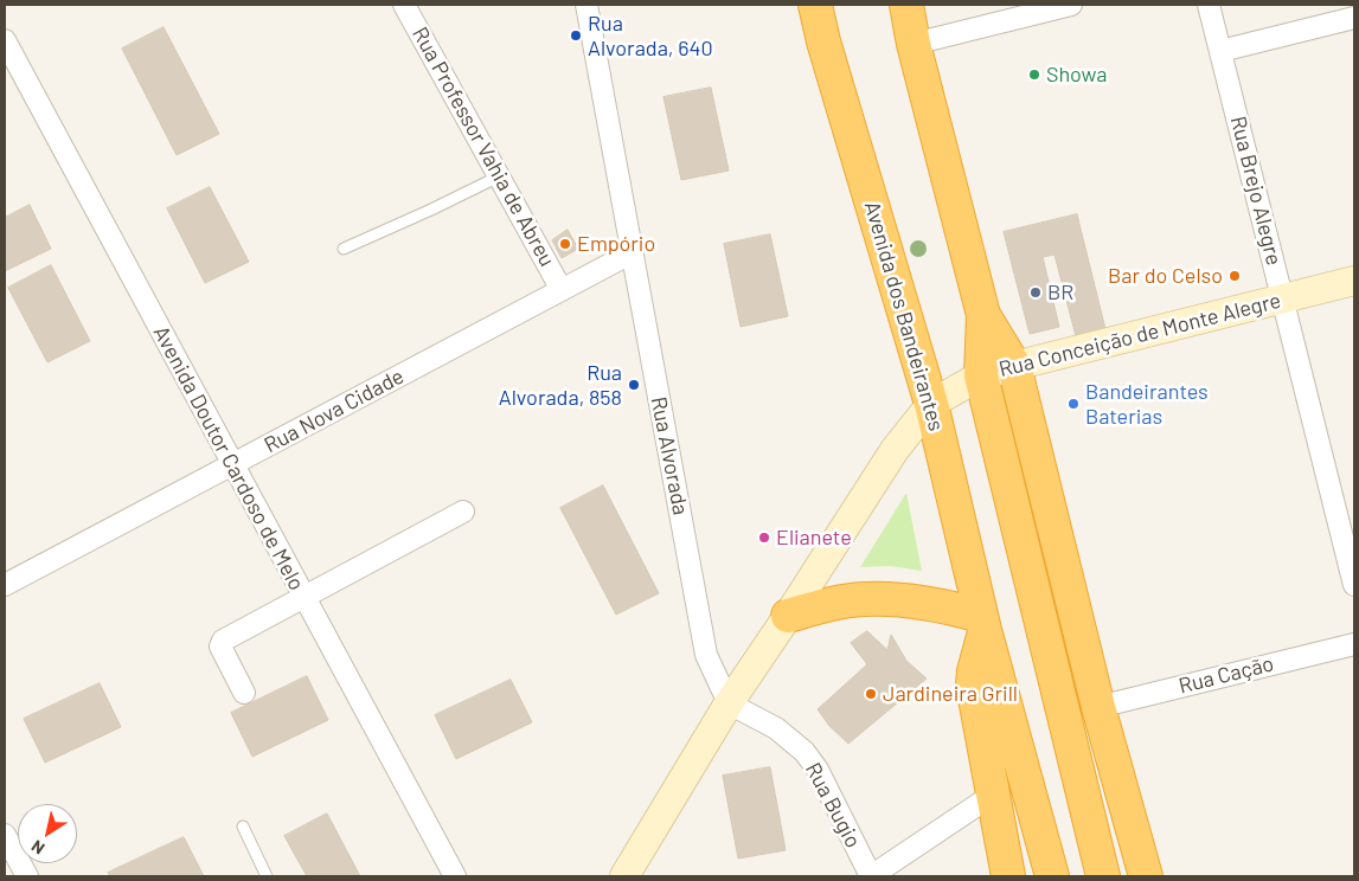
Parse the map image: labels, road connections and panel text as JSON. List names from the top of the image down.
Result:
{
  "streets": {
    "highway": ["Avenida dos Bandeirantes"],
    "street": [
      "Rua Professor Vahia de Abreu",
      "Rua Brejo Alegre",
      "Rua Conceição de Monte Alegre",
      "Rua Nova Cidade",
      "Rua Alvorada",
      "Avenida Doutor Cardoso de Melo",
      "Rua Cação",
      "Rua Bugio"
    ]
  },
  "crossings": [
    ["Rua Professor Vahia de Abreu", "Rua Nova Cidade"],
    ["Rua Brejo Alegre", "Rua Conceição de Monte Alegre"],
    ["Avenida dos Bandeirantes", "Rua Conceição de Monte Alegre"],
    ["Rua Nova Cidade", "Rua Alvorada"],
    ["Rua Nova Cidade", "Avenida Doutor Cardoso de Melo"],
    ["Rua Alvorada", "Rua Bugio"]
  ],
  "places": [
    "Rua Alvorada, 640",
    "Showa",
    "Empório",
    "Bar do Celso",
    "BR",
    "Rua Alvorada, 858",
    "Bandeirantes Baterias",
    "Elianete",
    "Jardineira Grill"
  ],
  "north": "bottom left"
}
